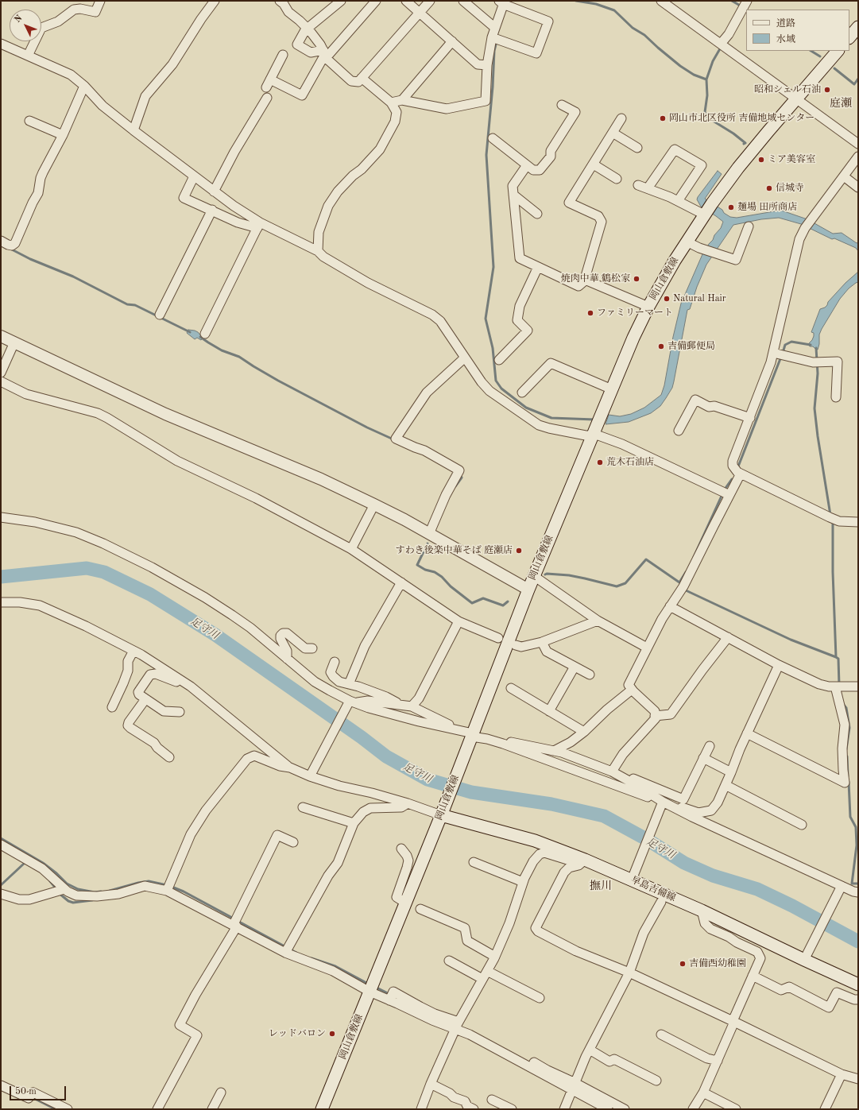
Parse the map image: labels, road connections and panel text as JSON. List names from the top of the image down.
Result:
{
  "streets": {
    "main road": ["岡山倉敷線", "早島吉備線"]
  },
  "crossings": [
    ["岡山倉敷線", "早島吉備線"]
  ],
  "districts": ["庭瀬", "撫川"],
  "water": ["足守川"],
  "places": [
    "昭和シェル石油",
    "岡山市北区役所 吉備地域センター",
    "ミア美容室",
    "信城寺",
    "麺場 田所商店",
    "焼肉中華 鶴松家",
    "Natural Hair",
    "ファミリーマート",
    "吉備郵便局",
    "荒木石油店",
    "すわき後楽中華そば 庭瀬店",
    "吉備西幼稚園",
    "レッドバロン"
  ],
  "legend": ["道路", "水域"],
  "scale_bar": "50 m",
  "north": "top left"
}
